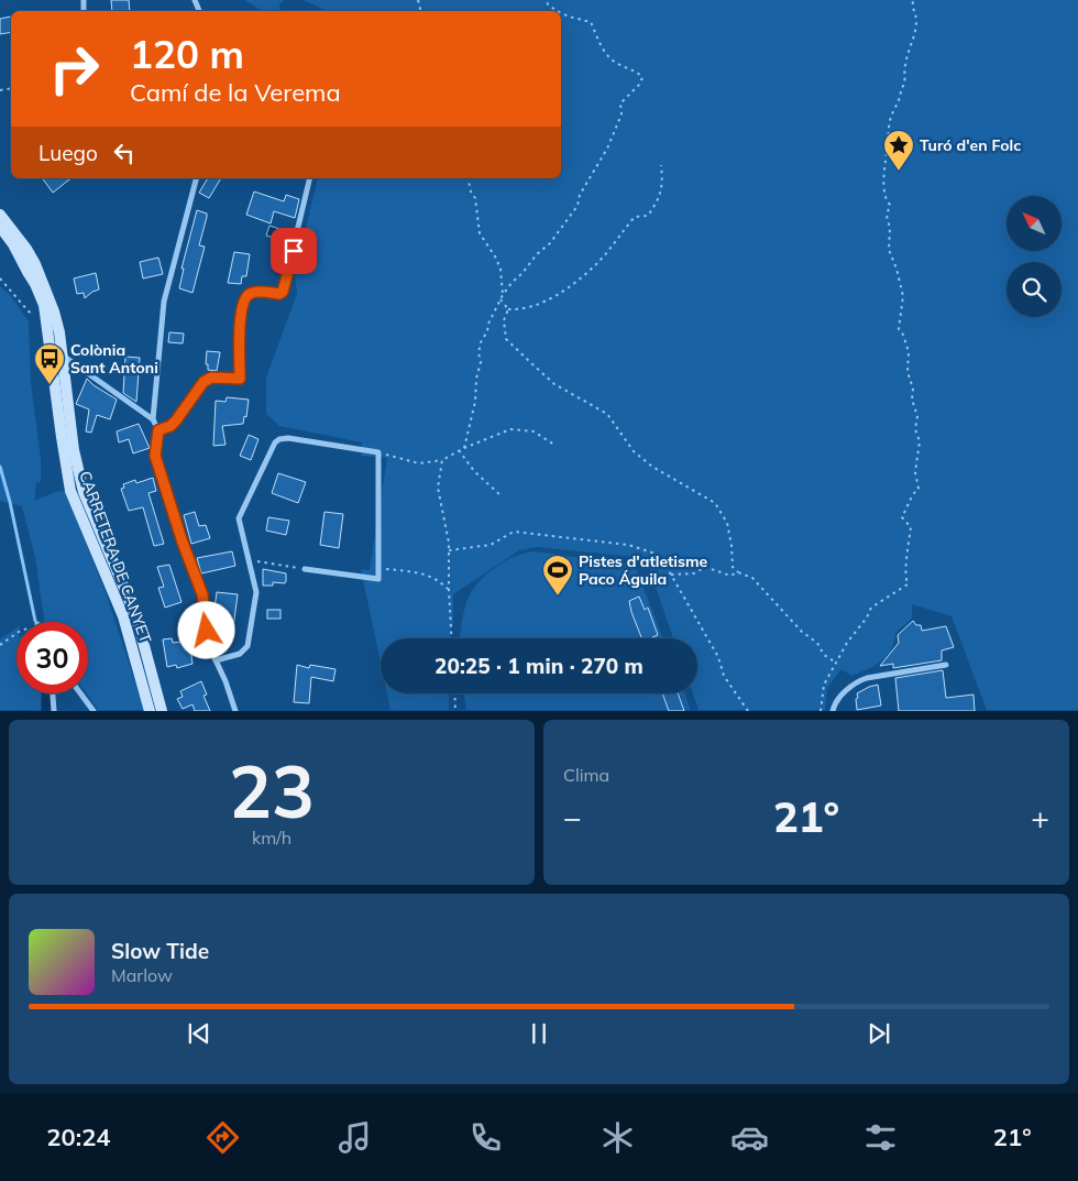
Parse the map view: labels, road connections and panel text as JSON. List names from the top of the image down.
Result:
{
  "streets": {
    "street": ["CARRETERA DE CANYET"]
  },
  "places": {
    "place": ["Turó d'en Folc"],
    "bus stop": ["Colònia Sant Antoni"],
    "sports": ["Pistes d'atletisme Paco Águila"]
  },
  "north": "top left",
  "page": {
    "turn": ["120 m", "Camí de la Verema"],
    "then": "Luego",
    "limit": "30",
    "trip": "20:25 · 1 min · 270 m",
    "tile": [
      ["23", "km/h"],
      "Clima"
    ],
    "heat": ["−", "21°", "+"],
    "song": ["Slow Tide", "Marlow"],
    "tabs": ["20:24", "21°"]
  }
}
